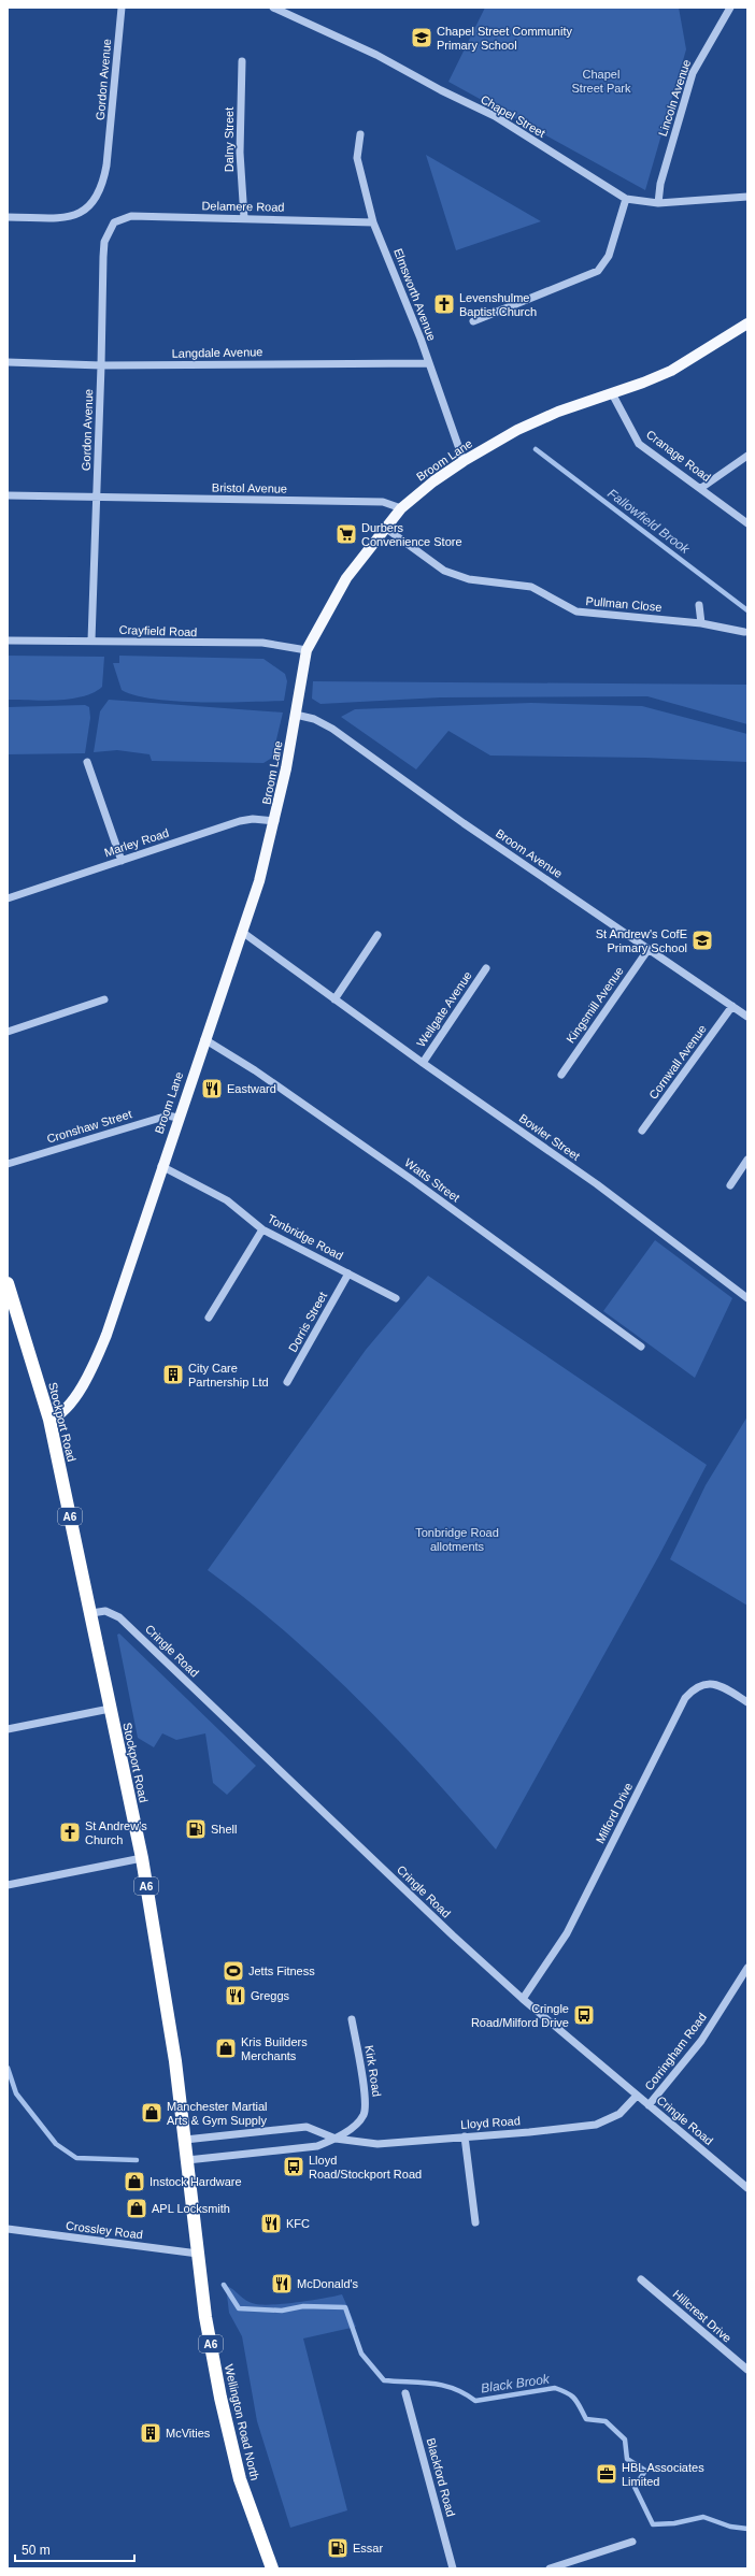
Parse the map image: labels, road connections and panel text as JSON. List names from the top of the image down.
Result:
{
  "streets": {
    "highway": ["Stockport Road", "A6", "Wellington Road North"],
    "main road": ["Broom Lane"],
    "street": [
      "Gordon Avenue",
      "Lincoln Avenue",
      "Chapel Street",
      "Dalny Street",
      "Delamere Road",
      "Elmsworth Avenue",
      "Langdale Avenue",
      "Cranage Road",
      "Bristol Avenue",
      "Pullman Close",
      "Crayfield Road",
      "Marley Road",
      "Broom Avenue",
      "Kingsmill Avenue",
      "Wellgate Avenue",
      "Cornwall Avenue",
      "Cronshaw Street",
      "Bowler Street",
      "Watts Street",
      "Tonbridge Road",
      "Dorris Street",
      "Cringle Road",
      "Milford Drive",
      "Corringham Road",
      "Kirk Road",
      "Lloyd Road",
      "Crossley Road",
      "Hillcrest Drive",
      "Blackford Road"
    ]
  },
  "crossings": [
    ["Gordon Avenue", "Delamere Road"],
    ["Gordon Avenue", "Langdale Avenue"],
    ["Gordon Avenue", "Bristol Avenue"],
    ["Gordon Avenue", "Crayfield Road"],
    ["Lincoln Avenue", "Chapel Street"],
    ["Dalny Street", "Delamere Road"],
    ["Delamere Road", "Elmsworth Avenue"],
    ["Elmsworth Avenue", "Langdale Avenue"],
    ["Elmsworth Avenue", "Broom Lane"],
    ["Cranage Road", "Broom Lane"],
    ["Broom Lane", "Bristol Avenue"],
    ["Broom Lane", "Pullman Close"],
    ["Broom Lane", "Crayfield Road"],
    ["Broom Lane", "Marley Road"],
    ["Broom Lane", "Broom Avenue"],
    ["Broom Lane", "Cronshaw Street"],
    ["Broom Lane", "Bowler Street"],
    ["Broom Lane", "Watts Street"],
    ["Broom Lane", "Tonbridge Road"],
    ["Broom Lane", "Stockport Road"],
    ["Broom Avenue", "Kingsmill Avenue"],
    ["Broom Avenue", "Cornwall Avenue"],
    ["Wellgate Avenue", "Bowler Street"],
    ["Tonbridge Road", "Dorris Street"],
    ["Stockport Road", "Cringle Road"],
    ["Stockport Road", "Lloyd Road"],
    ["Stockport Road", "Crossley Road"],
    ["Stockport Road", "Wellington Road North"],
    ["Cringle Road", "Milford Drive"],
    ["Cringle Road", "Corringham Road"],
    ["Cringle Road", "Lloyd Road"],
    ["Kirk Road", "Lloyd Road"],
    ["Crossley Road", "Wellington Road North"]
  ],
  "water": ["Fallowfield Brook", "Black Brook"],
  "parks": ["Chapel Street Park", "Tonbridge Road allotments"],
  "places": {
    "school or university": ["Chapel Street Community Primary School", "St Andrew's CofE Primary School"],
    "church": ["Levenshulme Baptist Church", "St Andrew's Church"],
    "supermarket": ["Durbers Convenience Store"],
    "restaurant": [
      "Eastward",
      "Greggs",
      "KFC",
      "McDonald's"
    ],
    "building": ["City Care Partnership Ltd", "McVities"],
    "fuel station": ["Shell", "Essar"],
    "sports": ["Jetts Fitness"],
    "bus stop": ["Cringle Road/Milford Drive", "Lloyd Road/Stockport Road"],
    "shop": [
      "Kris Builders Merchants",
      "Manchester Martial Arts & Gym Supply",
      "Instock Hardware",
      "APL Locksmith"
    ],
    "office": ["HBL Associates Limited"]
  },
  "scale_bar": "50 m"
}
